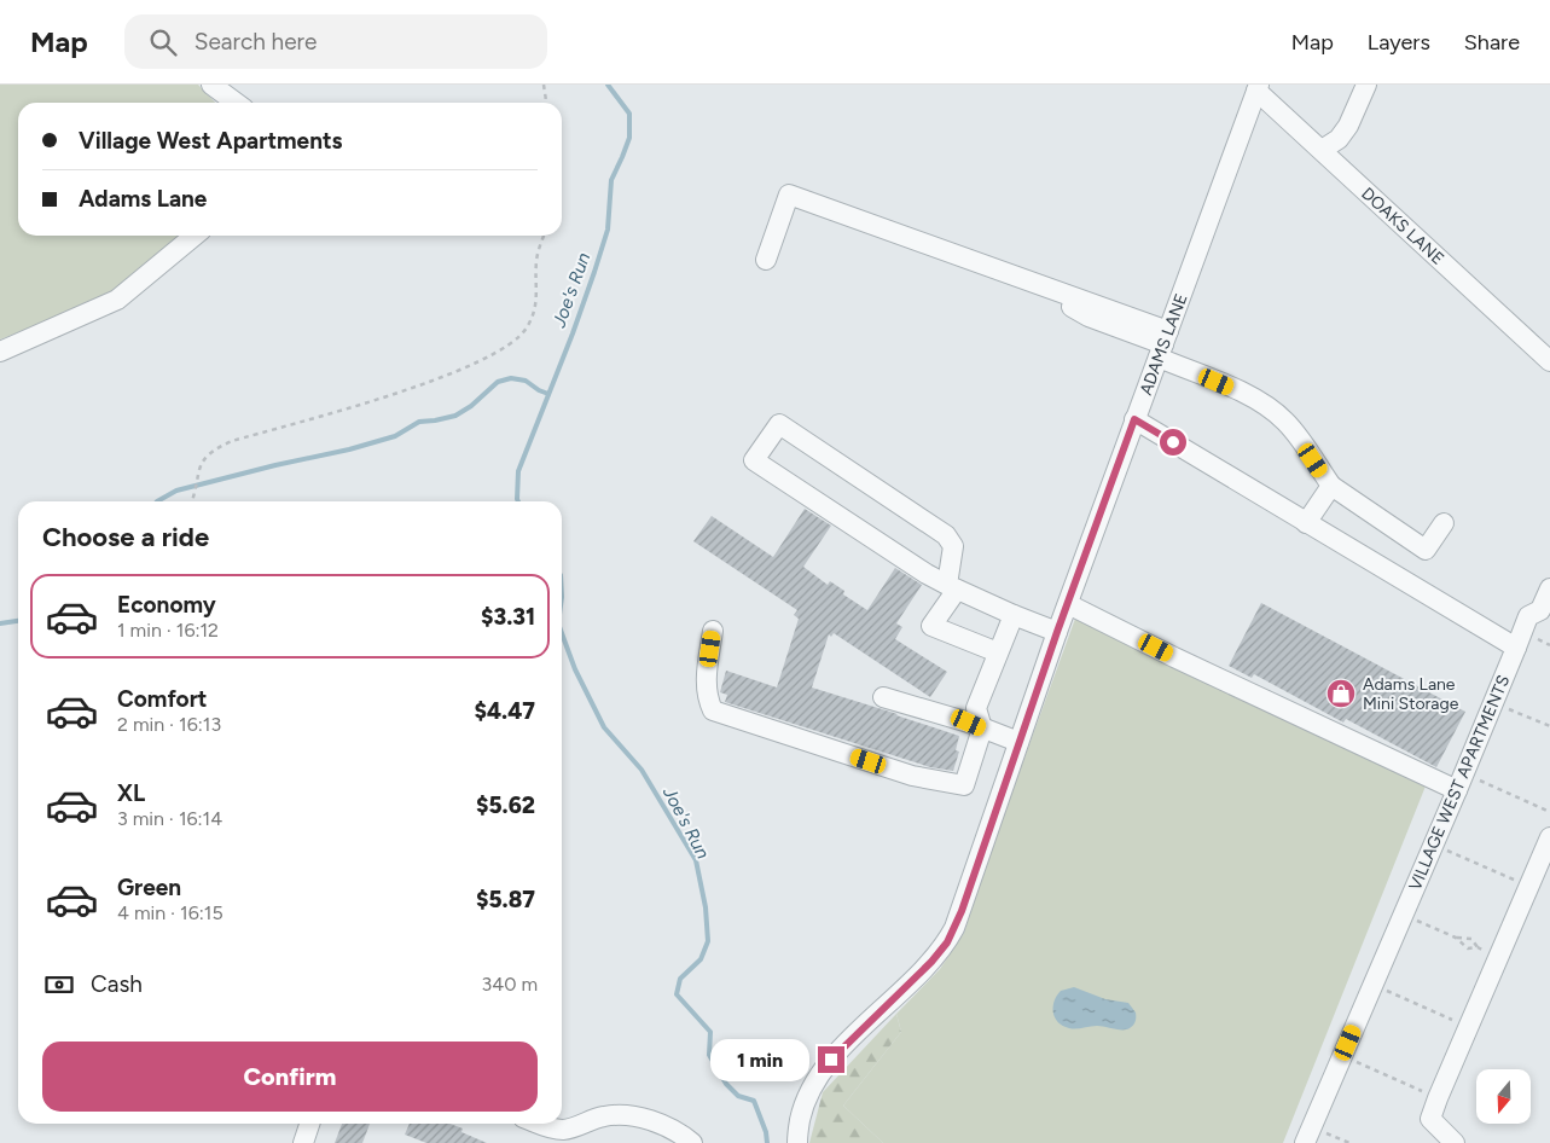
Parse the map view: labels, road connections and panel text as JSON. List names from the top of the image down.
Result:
{
  "streets": {
    "street": ["DOAKS LANE", "ADAMS LANE", "VILLAGE WEST APARTMENTS"]
  },
  "crossings": [
    ["DOAKS LANE", "ADAMS LANE"]
  ],
  "water": ["Joe's Run"],
  "places": {
    "shop": ["Adams Lane Mini Storage"]
  },
  "north": "bottom",
  "page": {
    "header": "Map",
    "search": "Search here",
    "nav": ["Map", "Layers", "Share"],
    "banner": ["Village West Apartments", "Adams Lane"],
    "heading": "Choose a ride",
    "list": [
      {
        "name": "Economy",
        "note": "1 min · 16:12",
        "value": "$3.31"
      },
      {
        "name": "Comfort",
        "note": "2 min · 16:13",
        "value": "$4.47"
      },
      {
        "name": "XL",
        "note": "3 min · 16:14",
        "value": "$5.62"
      },
      {
        "name": "Green",
        "note": "4 min · 16:15",
        "value": "$5.87"
      }
    ],
    "pay": ["Cash", "340 m"],
    "buttons": "Confirm",
    "bubble": "1 min"
  }
}
